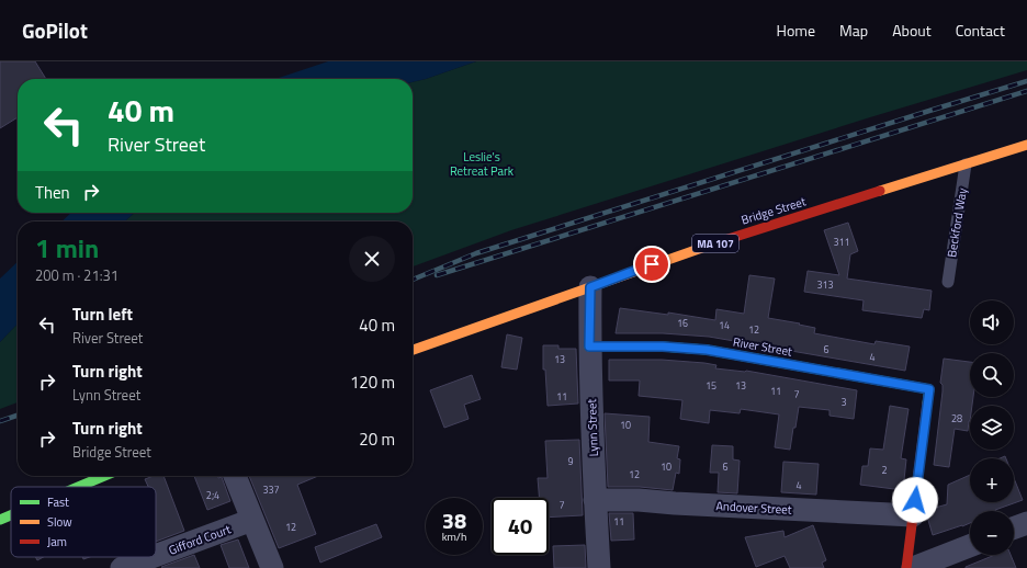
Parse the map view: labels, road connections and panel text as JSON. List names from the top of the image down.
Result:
{
  "streets": {
    "main road": ["Bridge Street", "MA 107", "River Street"],
    "street": ["Lynn Street", "Andover Street", "Gifford Court"],
    "lane": ["Beckford Way"]
  },
  "crossings": [
    ["Bridge Street", "Beckford Way"],
    ["Bridge Street", "Lynn Street"],
    ["River Street", "Lynn Street"],
    ["River Street", "Andover Street"],
    ["Lynn Street", "Andover Street"]
  ],
  "parks": ["Leslie's Retreat Park"],
  "house_numbers": [
    "311",
    "313",
    "16",
    "14",
    "12",
    "6",
    "4",
    "13",
    "15",
    "13",
    "11",
    "7",
    "11",
    "3",
    "28",
    "10",
    "9",
    "10",
    "6",
    "2",
    "12",
    "4",
    "337",
    "2;4",
    "7",
    "11",
    "12"
  ],
  "legend": ["Fast", "Slow", "Jam"],
  "page": {
    "header": "GoPilot",
    "nav": [
      "Home",
      "Map",
      "About",
      "Contact"
    ],
    "turn": ["40 m", "River Street"],
    "then": "Then",
    "heading": ["1 min", "200 m · 21:31"],
    "list": [
      {
        "name": "Turn left",
        "note": "River Street",
        "value": "40 m"
      },
      {
        "name": "Turn right",
        "note": "Lynn Street",
        "value": "120 m"
      },
      {
        "name": "Turn right",
        "note": "Bridge Street",
        "value": "20 m"
      }
    ],
    "map_buttons": ["+", "−"],
    "speed": "38 km/h",
    "limit": "40"
  }
}
